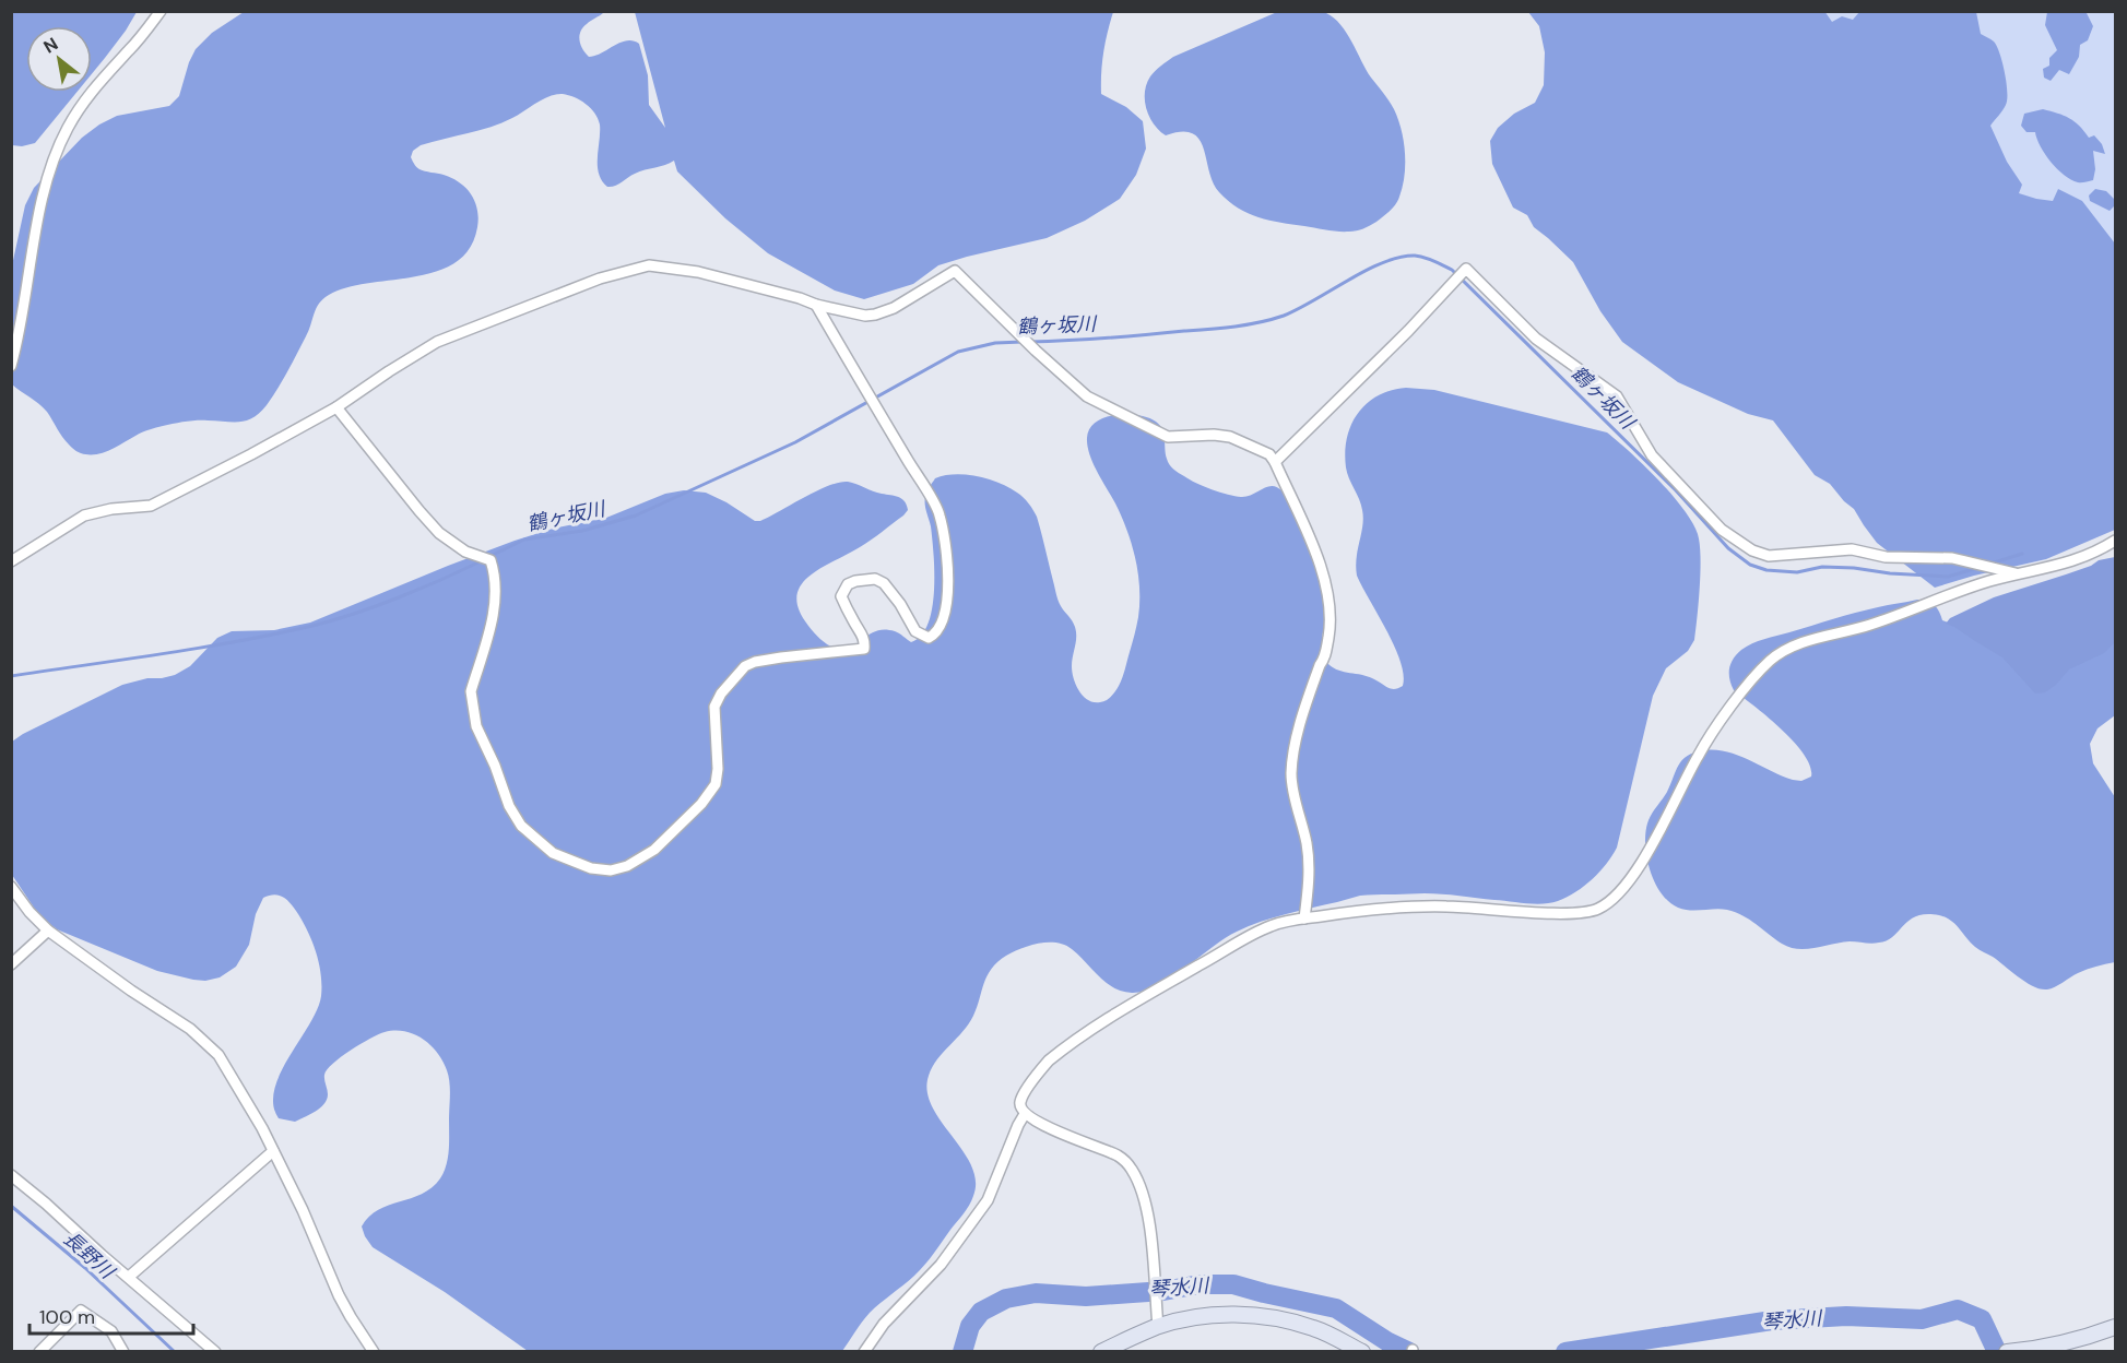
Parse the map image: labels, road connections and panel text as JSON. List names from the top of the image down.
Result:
{
  "water": ["鶴ヶ坂川", "長野川", "琴水川"],
  "scale_bar": "100 m",
  "north": "top left"
}
